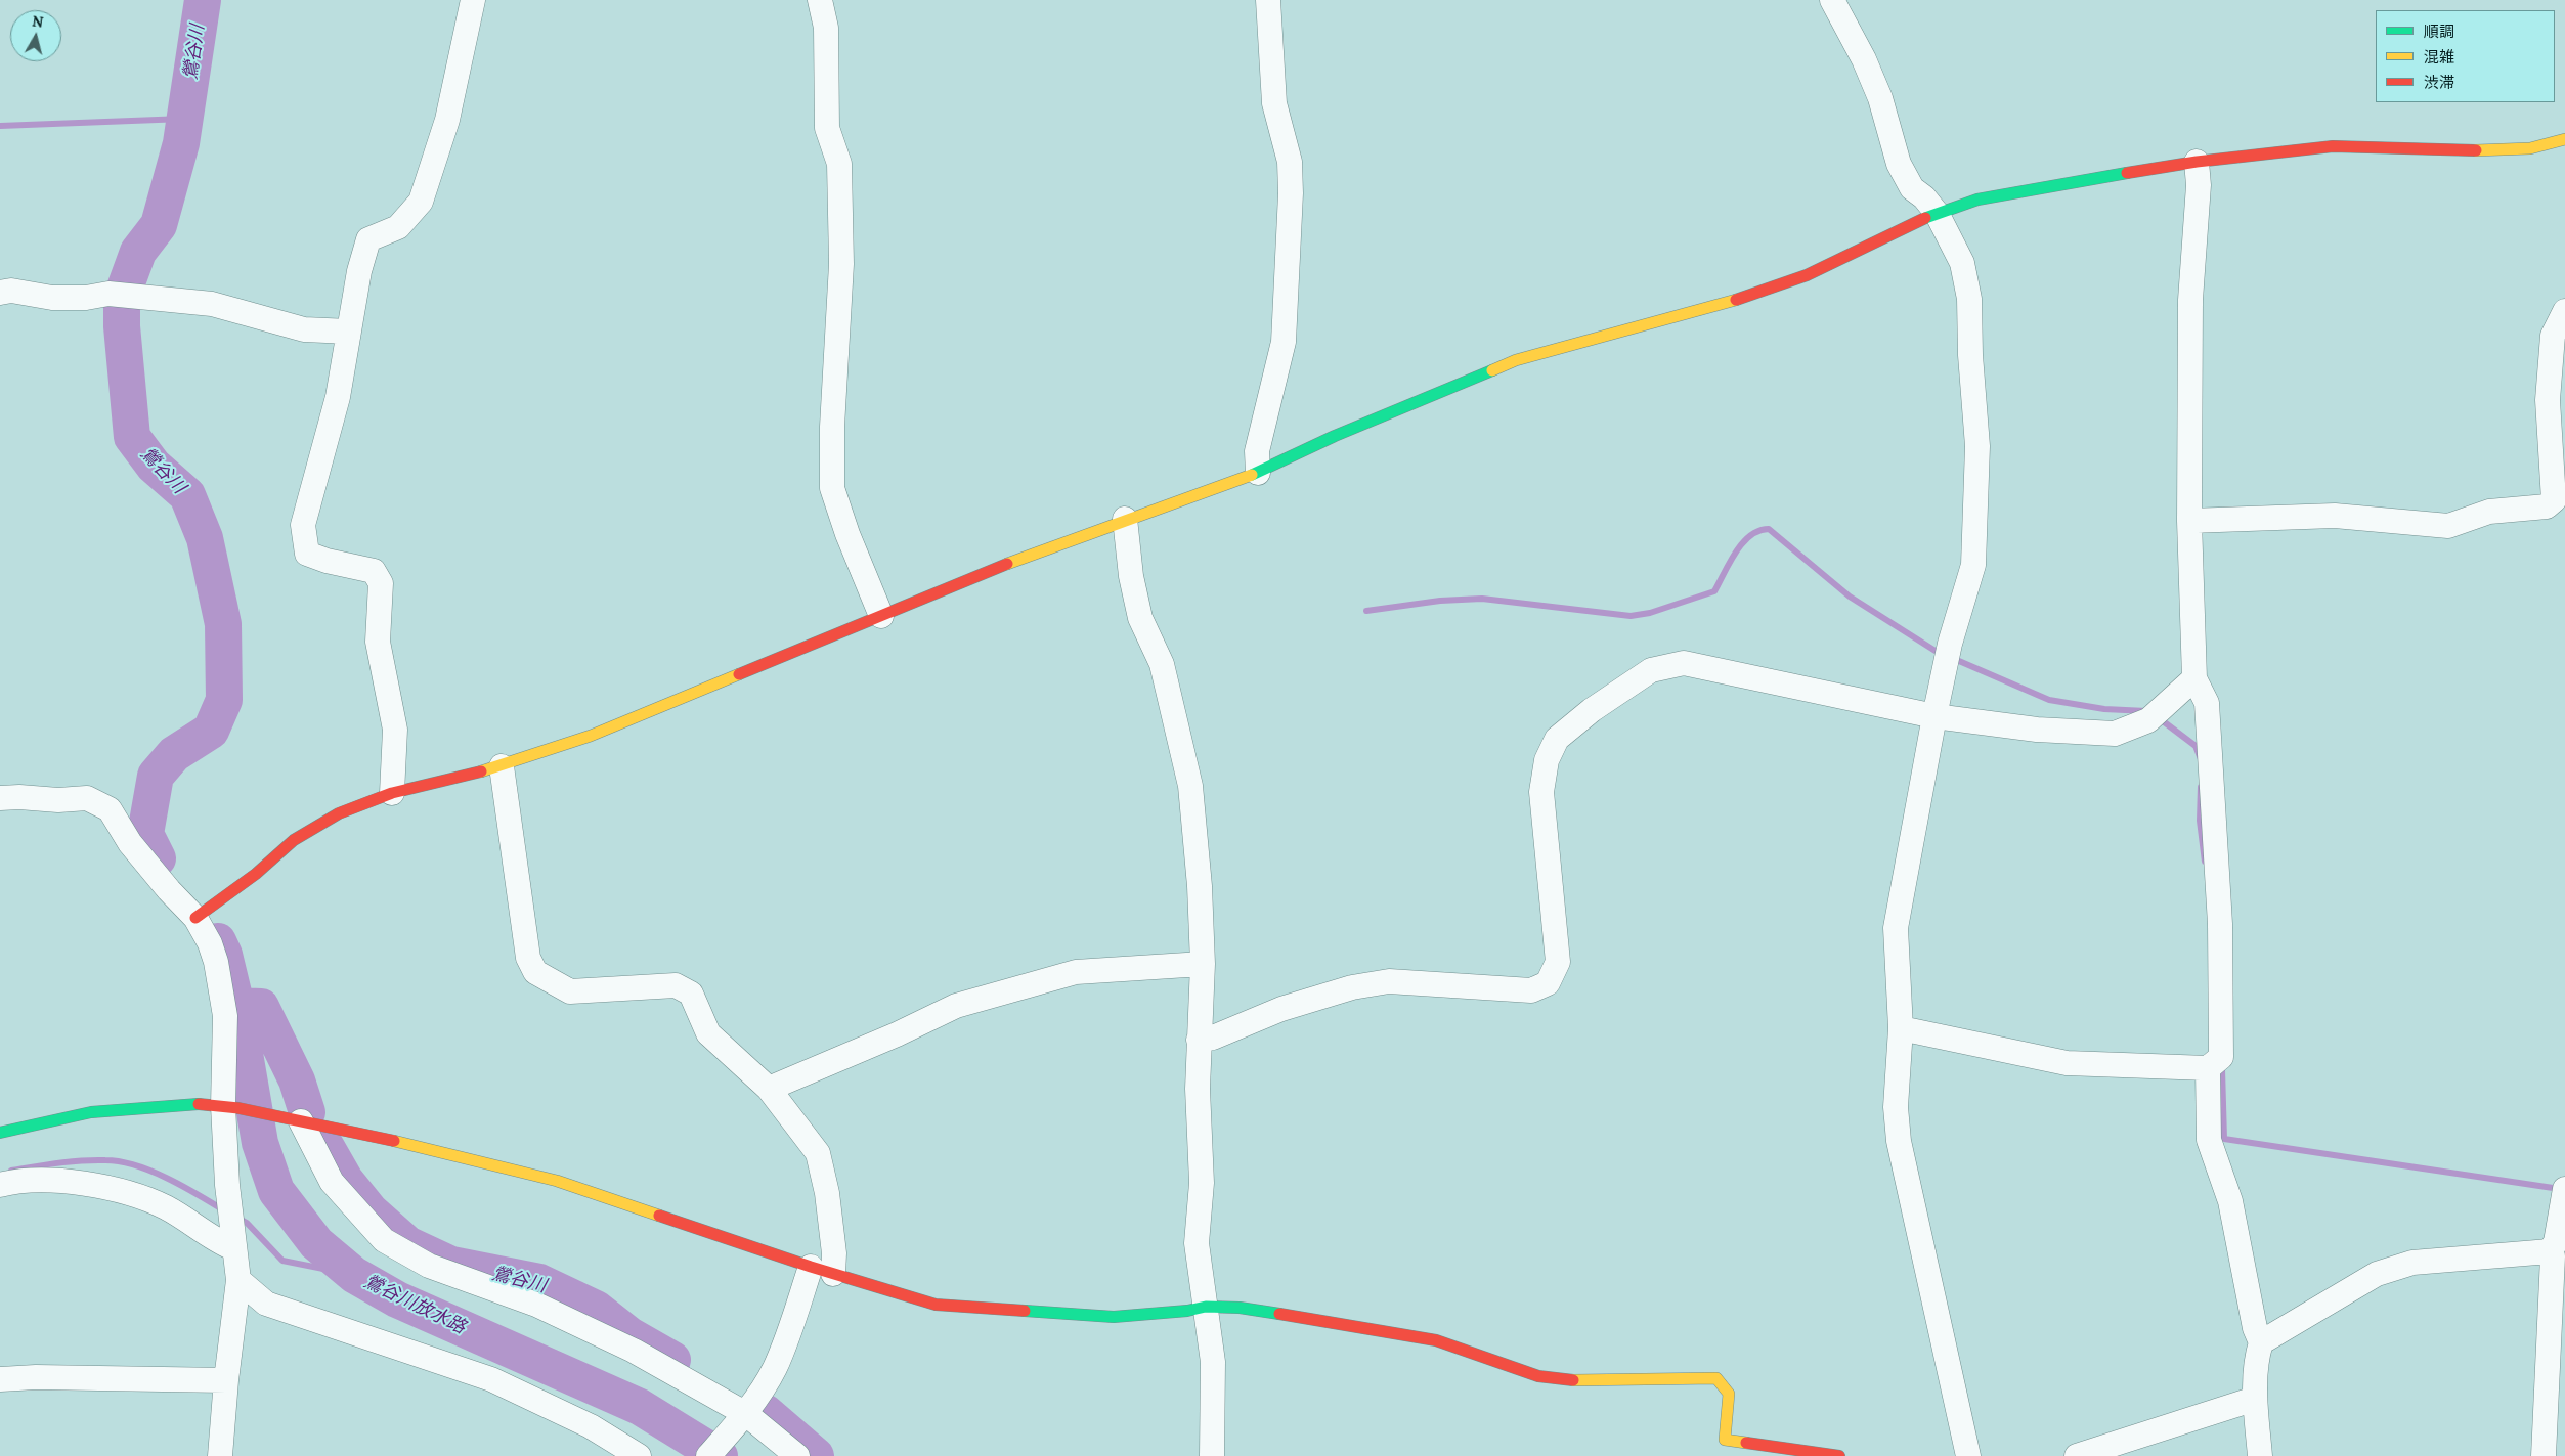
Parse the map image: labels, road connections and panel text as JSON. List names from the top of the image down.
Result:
{
  "water": ["鶯谷川", "鶯谷川放水路"],
  "legend": ["順調", "混雑", "渋滞"],
  "north": "top"
}
